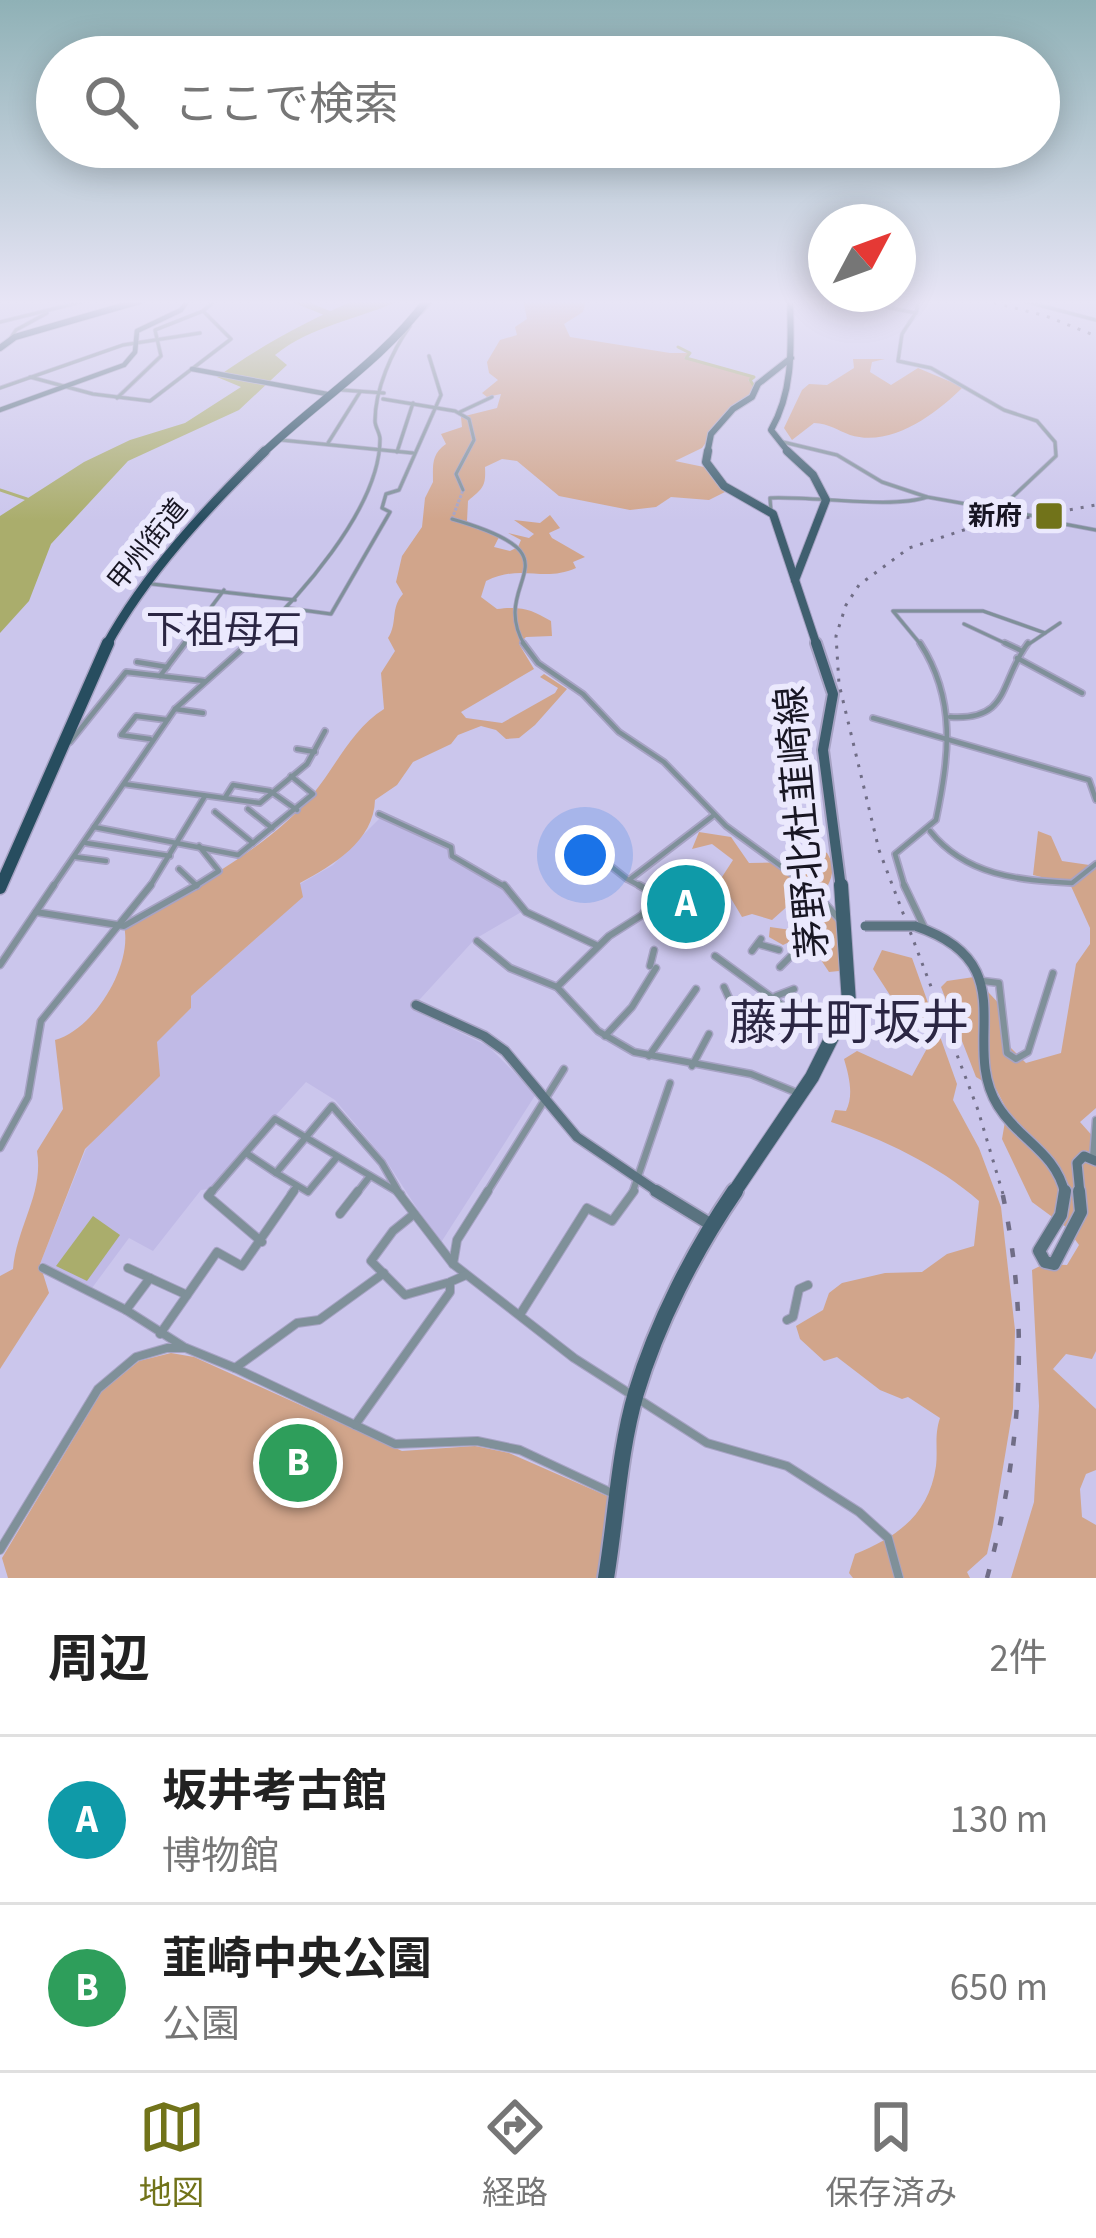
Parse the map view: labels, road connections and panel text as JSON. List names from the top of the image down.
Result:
{
  "streets": {
    "highway": ["甲州街道"],
    "main road": ["茅野北杜韮崎線"]
  },
  "districts": ["下祖母石", "藤井町坂井"],
  "places": {
    "transit": ["新府"]
  },
  "north": "top right",
  "page": {
    "search": "ここで検索",
    "pins": ["A", "B"],
    "heading": ["周辺", "2件"],
    "list": [
      {
        "mark": "A",
        "name": "坂井考古館",
        "note": "博物館",
        "value": "130 m"
      },
      {
        "mark": "B",
        "name": "韮崎中央公園",
        "note": "公園",
        "value": "650 m"
      }
    ],
    "nav": ["地図", "経路", "保存済み"]
  }
}
